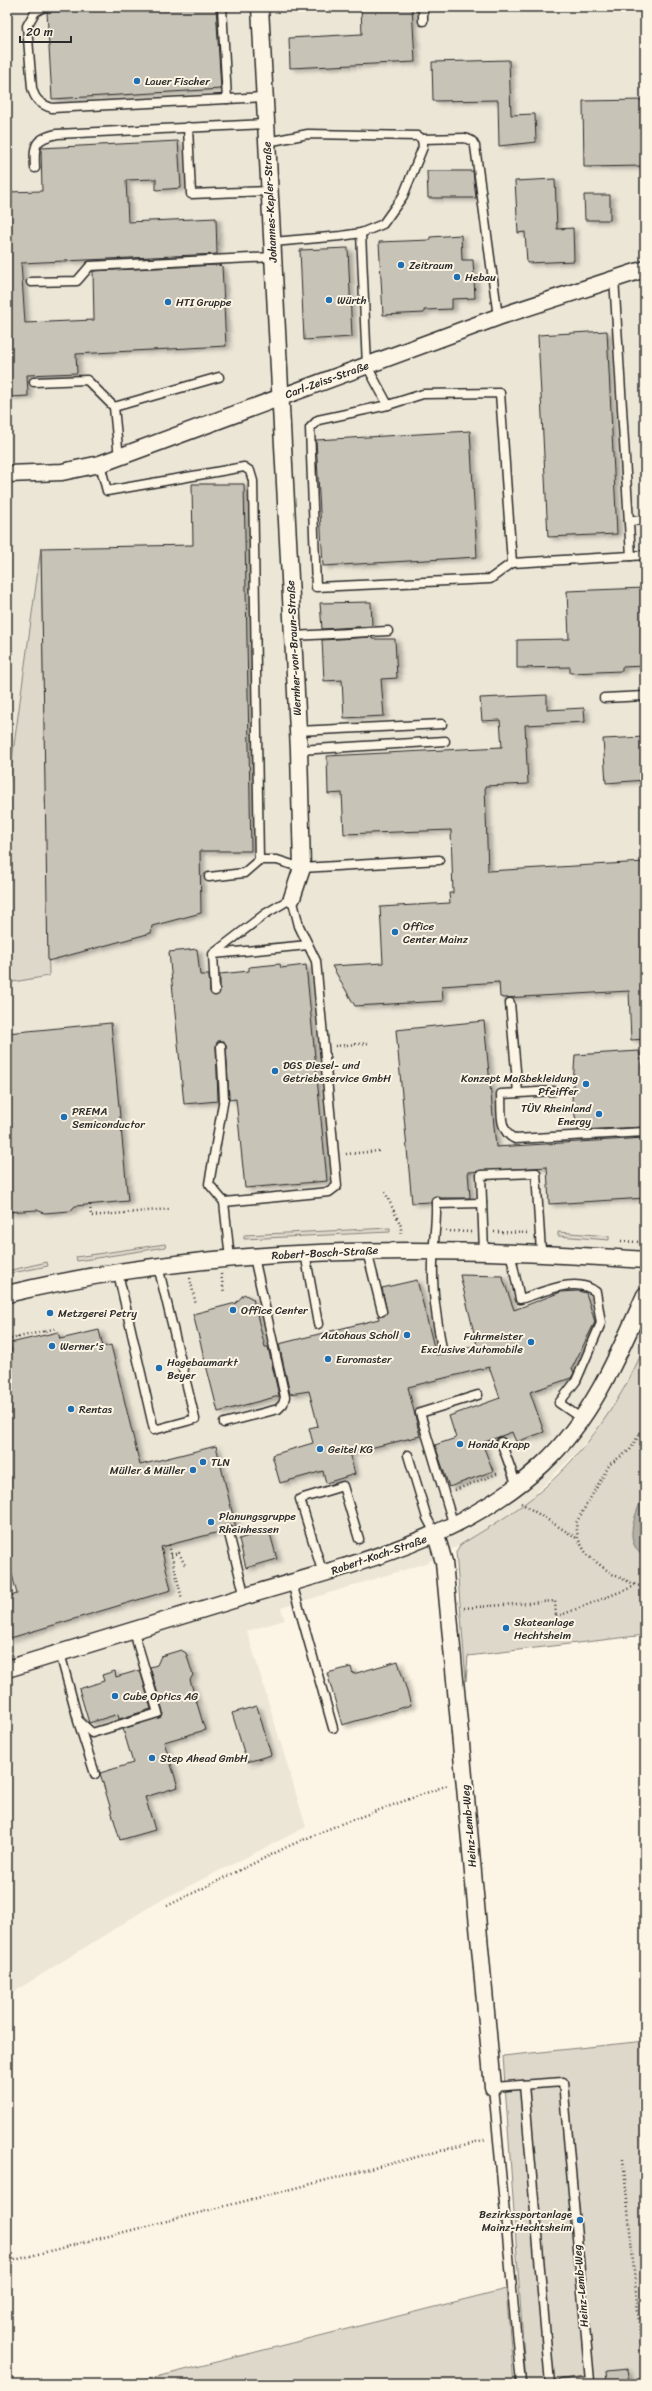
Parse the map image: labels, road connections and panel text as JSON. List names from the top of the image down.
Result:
{
  "streets": {
    "street": [
      "Johannes-Kepler-Straße",
      "Carl-Zeiss-Straße",
      "Wernher-von-Braun-Straße",
      "Robert-Bosch-Straße",
      "Robert-Koch-Straße",
      "Heinz-Lemb-Weg"
    ]
  },
  "crossings": [
    ["Johannes-Kepler-Straße", "Carl-Zeiss-Straße"],
    ["Johannes-Kepler-Straße", "Wernher-von-Braun-Straße"],
    ["Carl-Zeiss-Straße", "Wernher-von-Braun-Straße"],
    ["Robert-Koch-Straße", "Heinz-Lemb-Weg"]
  ],
  "places": [
    "Lauer Fischer",
    "Zeitraum",
    "Hebau",
    "Würth",
    "HTI Gruppe",
    "Office Center Mainz",
    "DGS Diesel- und Getriebeservice GmbH",
    "Konzept Maßbekleidung Pfeiffer",
    "TÜV Rheinland Energy",
    "PREMA Semiconductor",
    "Office Center",
    "Metzgerei Petry",
    "Autohaus Scholl",
    "Fuhrmeister Exclusive Automobile",
    "Werner's",
    "Euromaster",
    "Hagebaumarkt Beyer",
    "Rentas",
    "Honda Krapp",
    "Geitel KG",
    "TLN",
    "Müller & Müller",
    "Planungsgruppe Rheinhessen",
    "Skateanlage Hechtsheim",
    "Cube Optics AG",
    "Step Ahead GmbH",
    "Bezirkssportanlage Mainz-Hechtsheim"
  ],
  "scale_bar": "20 m"
}
